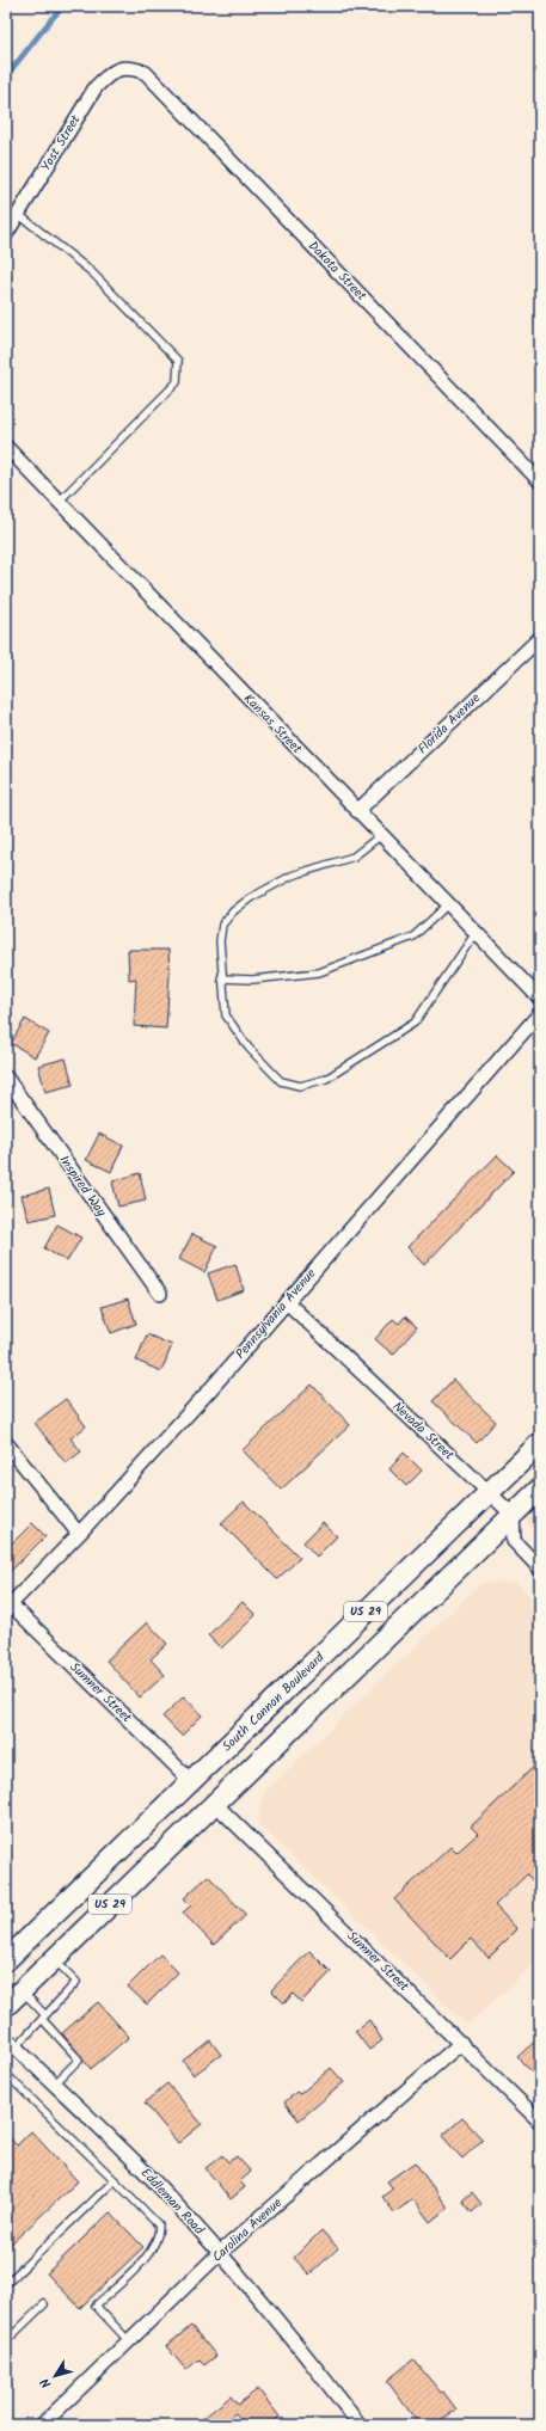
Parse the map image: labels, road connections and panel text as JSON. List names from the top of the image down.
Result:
{
  "streets": {
    "main road": ["US 29", "South Cannon Boulevard"],
    "street": [
      "Yost Street",
      "Dakota Street",
      "Kansas Street",
      "Florida Avenue",
      "Inspired Way",
      "Pennsylvania Avenue",
      "Nevada Street",
      "Sumner Street",
      "Eddleman Road",
      "Carolina Avenue"
    ]
  },
  "crossings": [
    ["Yost Street", "Dakota Street"],
    ["Kansas Street", "Florida Avenue"],
    ["Pennsylvania Avenue", "Nevada Street"],
    ["Pennsylvania Avenue", "Sumner Street"],
    ["Nevada Street", "US 29"],
    ["Nevada Street", "South Cannon Boulevard"],
    ["US 29", "Sumner Street"],
    ["Sumner Street", "South Cannon Boulevard"],
    ["Sumner Street", "Carolina Avenue"],
    ["Eddleman Road", "Carolina Avenue"]
  ],
  "north": "bottom left"
}
